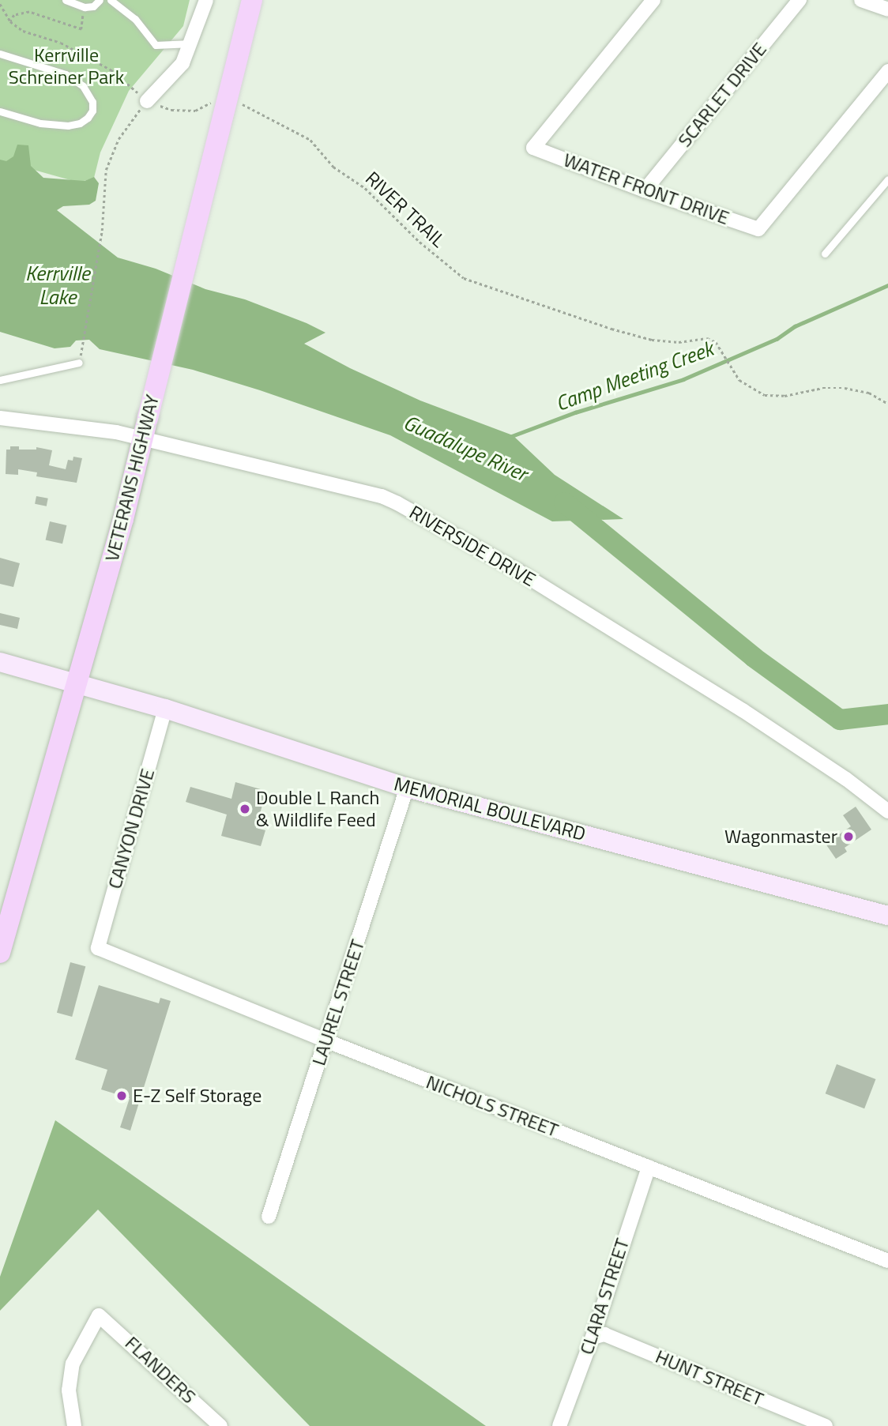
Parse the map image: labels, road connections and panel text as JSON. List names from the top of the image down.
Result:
{
  "streets": {
    "main road": ["VETERANS HIGHWAY", "MEMORIAL BOULEVARD"],
    "street": [
      "SCARLET DRIVE",
      "WATER FRONT DRIVE",
      "RIVERSIDE DRIVE",
      "CANYON DRIVE",
      "LAUREL STREET",
      "NICHOLS STREET",
      "CLARA STREET",
      "FLANDERS",
      "HUNT STREET"
    ],
    "path": ["RIVER TRAIL"]
  },
  "crossings": [
    ["SCARLET DRIVE", "WATER FRONT DRIVE"],
    ["VETERANS HIGHWAY", "RIVERSIDE DRIVE"],
    ["VETERANS HIGHWAY", "MEMORIAL BOULEVARD"],
    ["MEMORIAL BOULEVARD", "CANYON DRIVE"],
    ["MEMORIAL BOULEVARD", "LAUREL STREET"],
    ["CANYON DRIVE", "NICHOLS STREET"],
    ["LAUREL STREET", "NICHOLS STREET"],
    ["NICHOLS STREET", "CLARA STREET"],
    ["CLARA STREET", "HUNT STREET"]
  ],
  "water": ["Kerrville Lake", "Camp Meeting Creek", "Guadalupe River"],
  "parks": ["Kerrville Schreiner Park"],
  "places": ["Double L Ranch & Wildlife Feed", "Wagonmaster", "E-Z Self Storage"]
}
